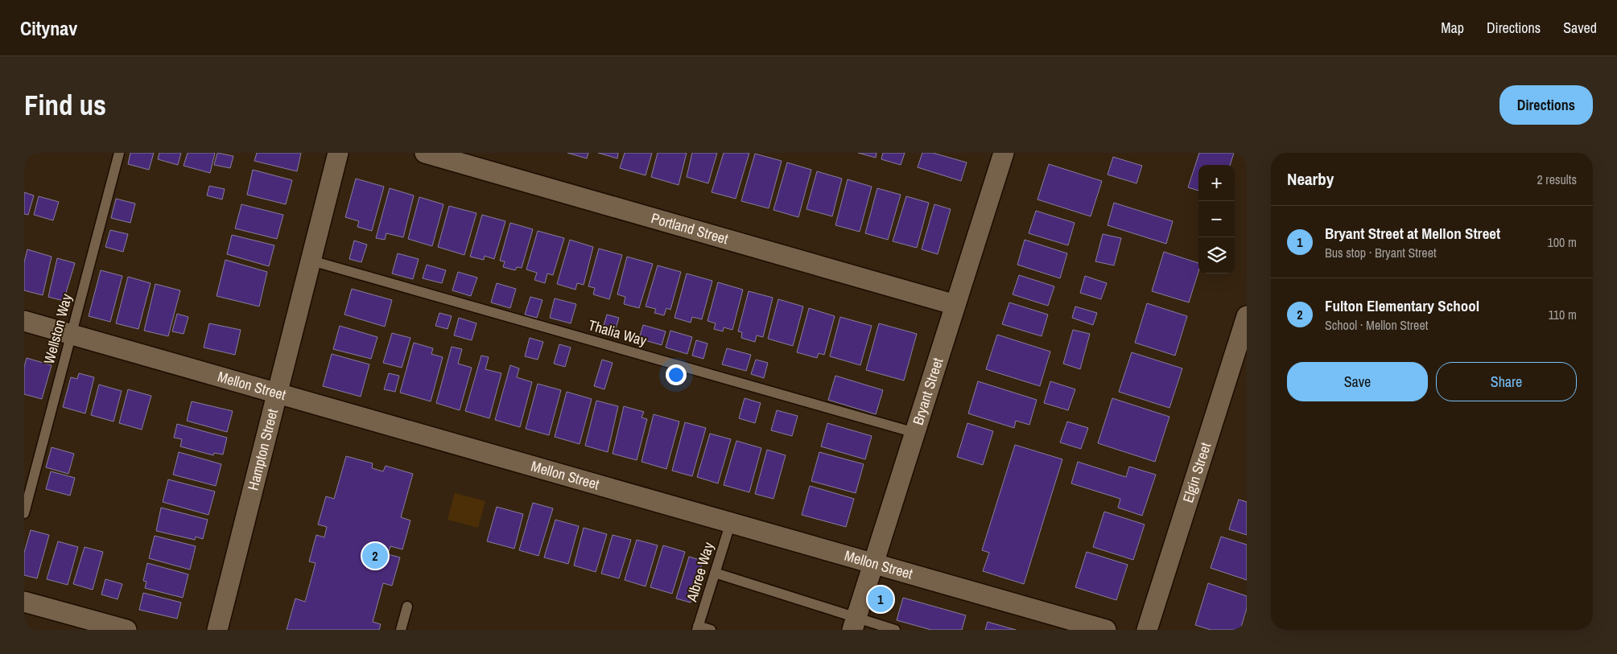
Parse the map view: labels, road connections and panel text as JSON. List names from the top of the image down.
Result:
{
  "streets": {
    "street": [
      "Portland Street",
      "Mellon Street",
      "Bryant Street",
      "Hampton Street",
      "Elgin Street"
    ],
    "lane": ["Wellston Way", "Thalia Way", "Albree Way"]
  },
  "crossings": [
    ["Portland Street", "Bryant Street"],
    ["Wellston Way", "Mellon Street"],
    ["Thalia Way", "Bryant Street"],
    ["Thalia Way", "Hampton Street"],
    ["Mellon Street", "Bryant Street"],
    ["Mellon Street", "Hampton Street"],
    ["Mellon Street", "Albree Way"]
  ],
  "page": {
    "header": "Citynav",
    "nav": ["Map", "Directions", "Saved"],
    "buttons": [
      "Directions",
      ["Save", "Share"]
    ],
    "title": "Find us",
    "heading": ["Nearby", "2 results"],
    "map_buttons": ["+", "−"],
    "list": [
      {
        "mark": "1",
        "name": "Bryant Street at Mellon Street",
        "note": "Bus stop · Bryant Street",
        "value": "100 m"
      },
      {
        "mark": "2",
        "name": "Fulton Elementary School",
        "note": "School · Mellon Street",
        "value": "110 m"
      }
    ],
    "pins": ["2", "1"]
  }
}
